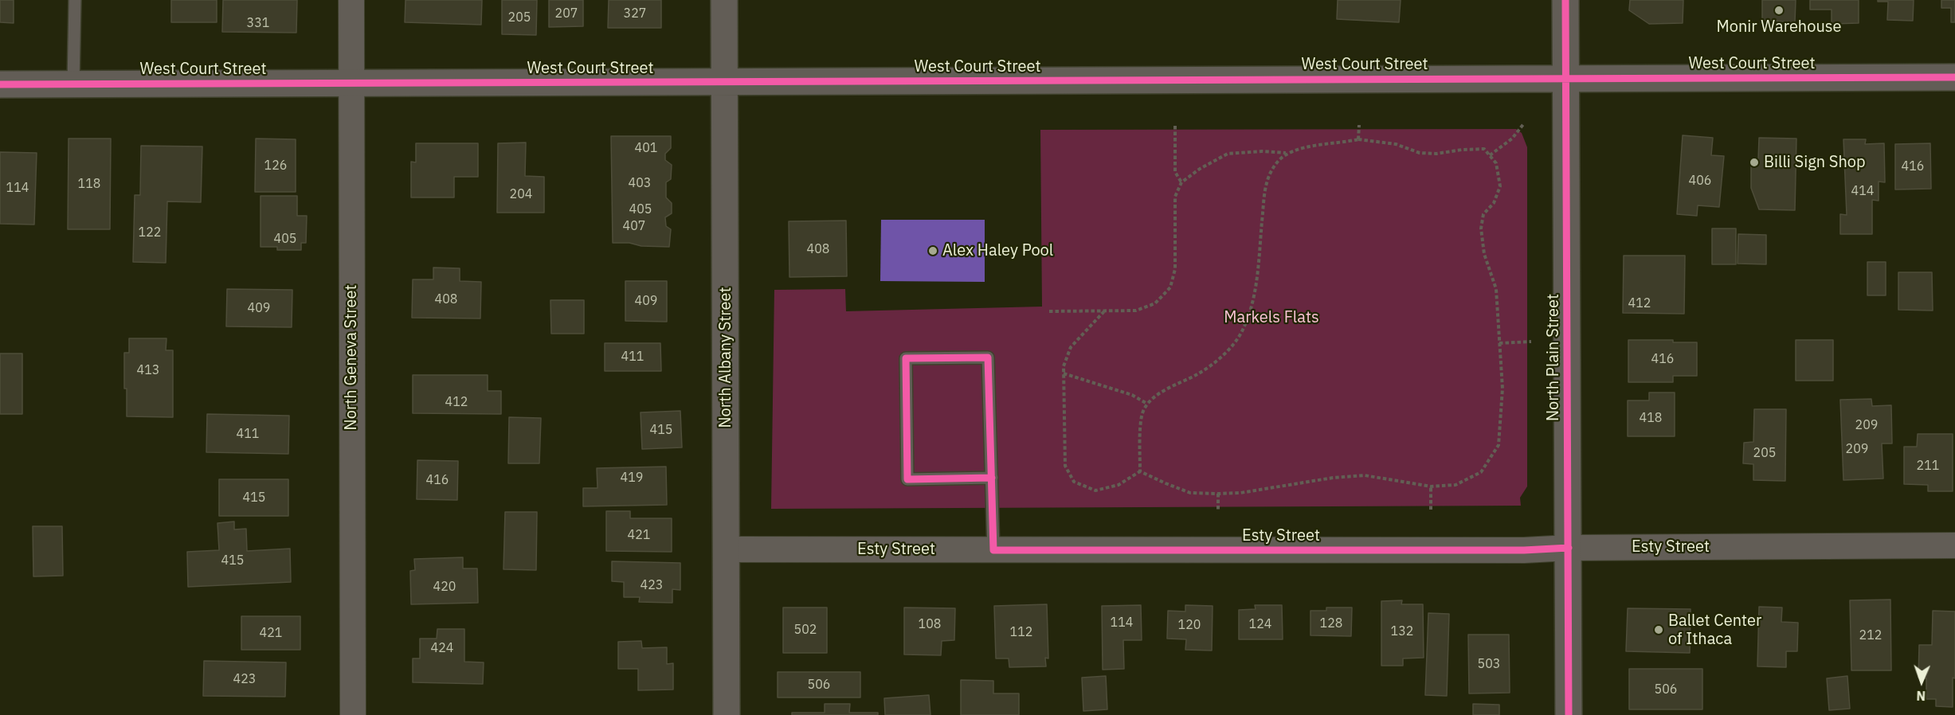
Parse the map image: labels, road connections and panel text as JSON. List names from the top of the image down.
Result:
{
  "streets": {
    "street": [
      "West Court Street",
      "North Geneva Street",
      "North Albany Street",
      "North Plain Street",
      "Esty Street"
    ]
  },
  "crossings": [
    ["West Court Street", "North Geneva Street"],
    ["West Court Street", "North Albany Street"],
    ["West Court Street", "North Plain Street"],
    ["North Albany Street", "Esty Street"],
    ["North Plain Street", "Esty Street"]
  ],
  "parks": ["Markels Flats"],
  "places": [
    "Monir Warehouse",
    "Billi Sign Shop",
    "Alex Haley Pool",
    "Ballet Center of Ithaca"
  ],
  "house_numbers": [
    "207",
    "327",
    "205",
    "331",
    "401",
    "126",
    "416",
    "406",
    "403",
    "118",
    "114",
    "414",
    "204",
    "405",
    "407",
    "122",
    "405",
    "408",
    "408",
    "409",
    "412",
    "409",
    "411",
    "416",
    "413",
    "412",
    "418",
    "209",
    "415",
    "411",
    "209",
    "205",
    "211",
    "419",
    "416",
    "415",
    "421",
    "415",
    "423",
    "420",
    "114",
    "128",
    "108",
    "124",
    "120",
    "502",
    "132",
    "112",
    "421",
    "212",
    "424",
    "503",
    "423",
    "506",
    "506"
  ],
  "north": "bottom"
}
